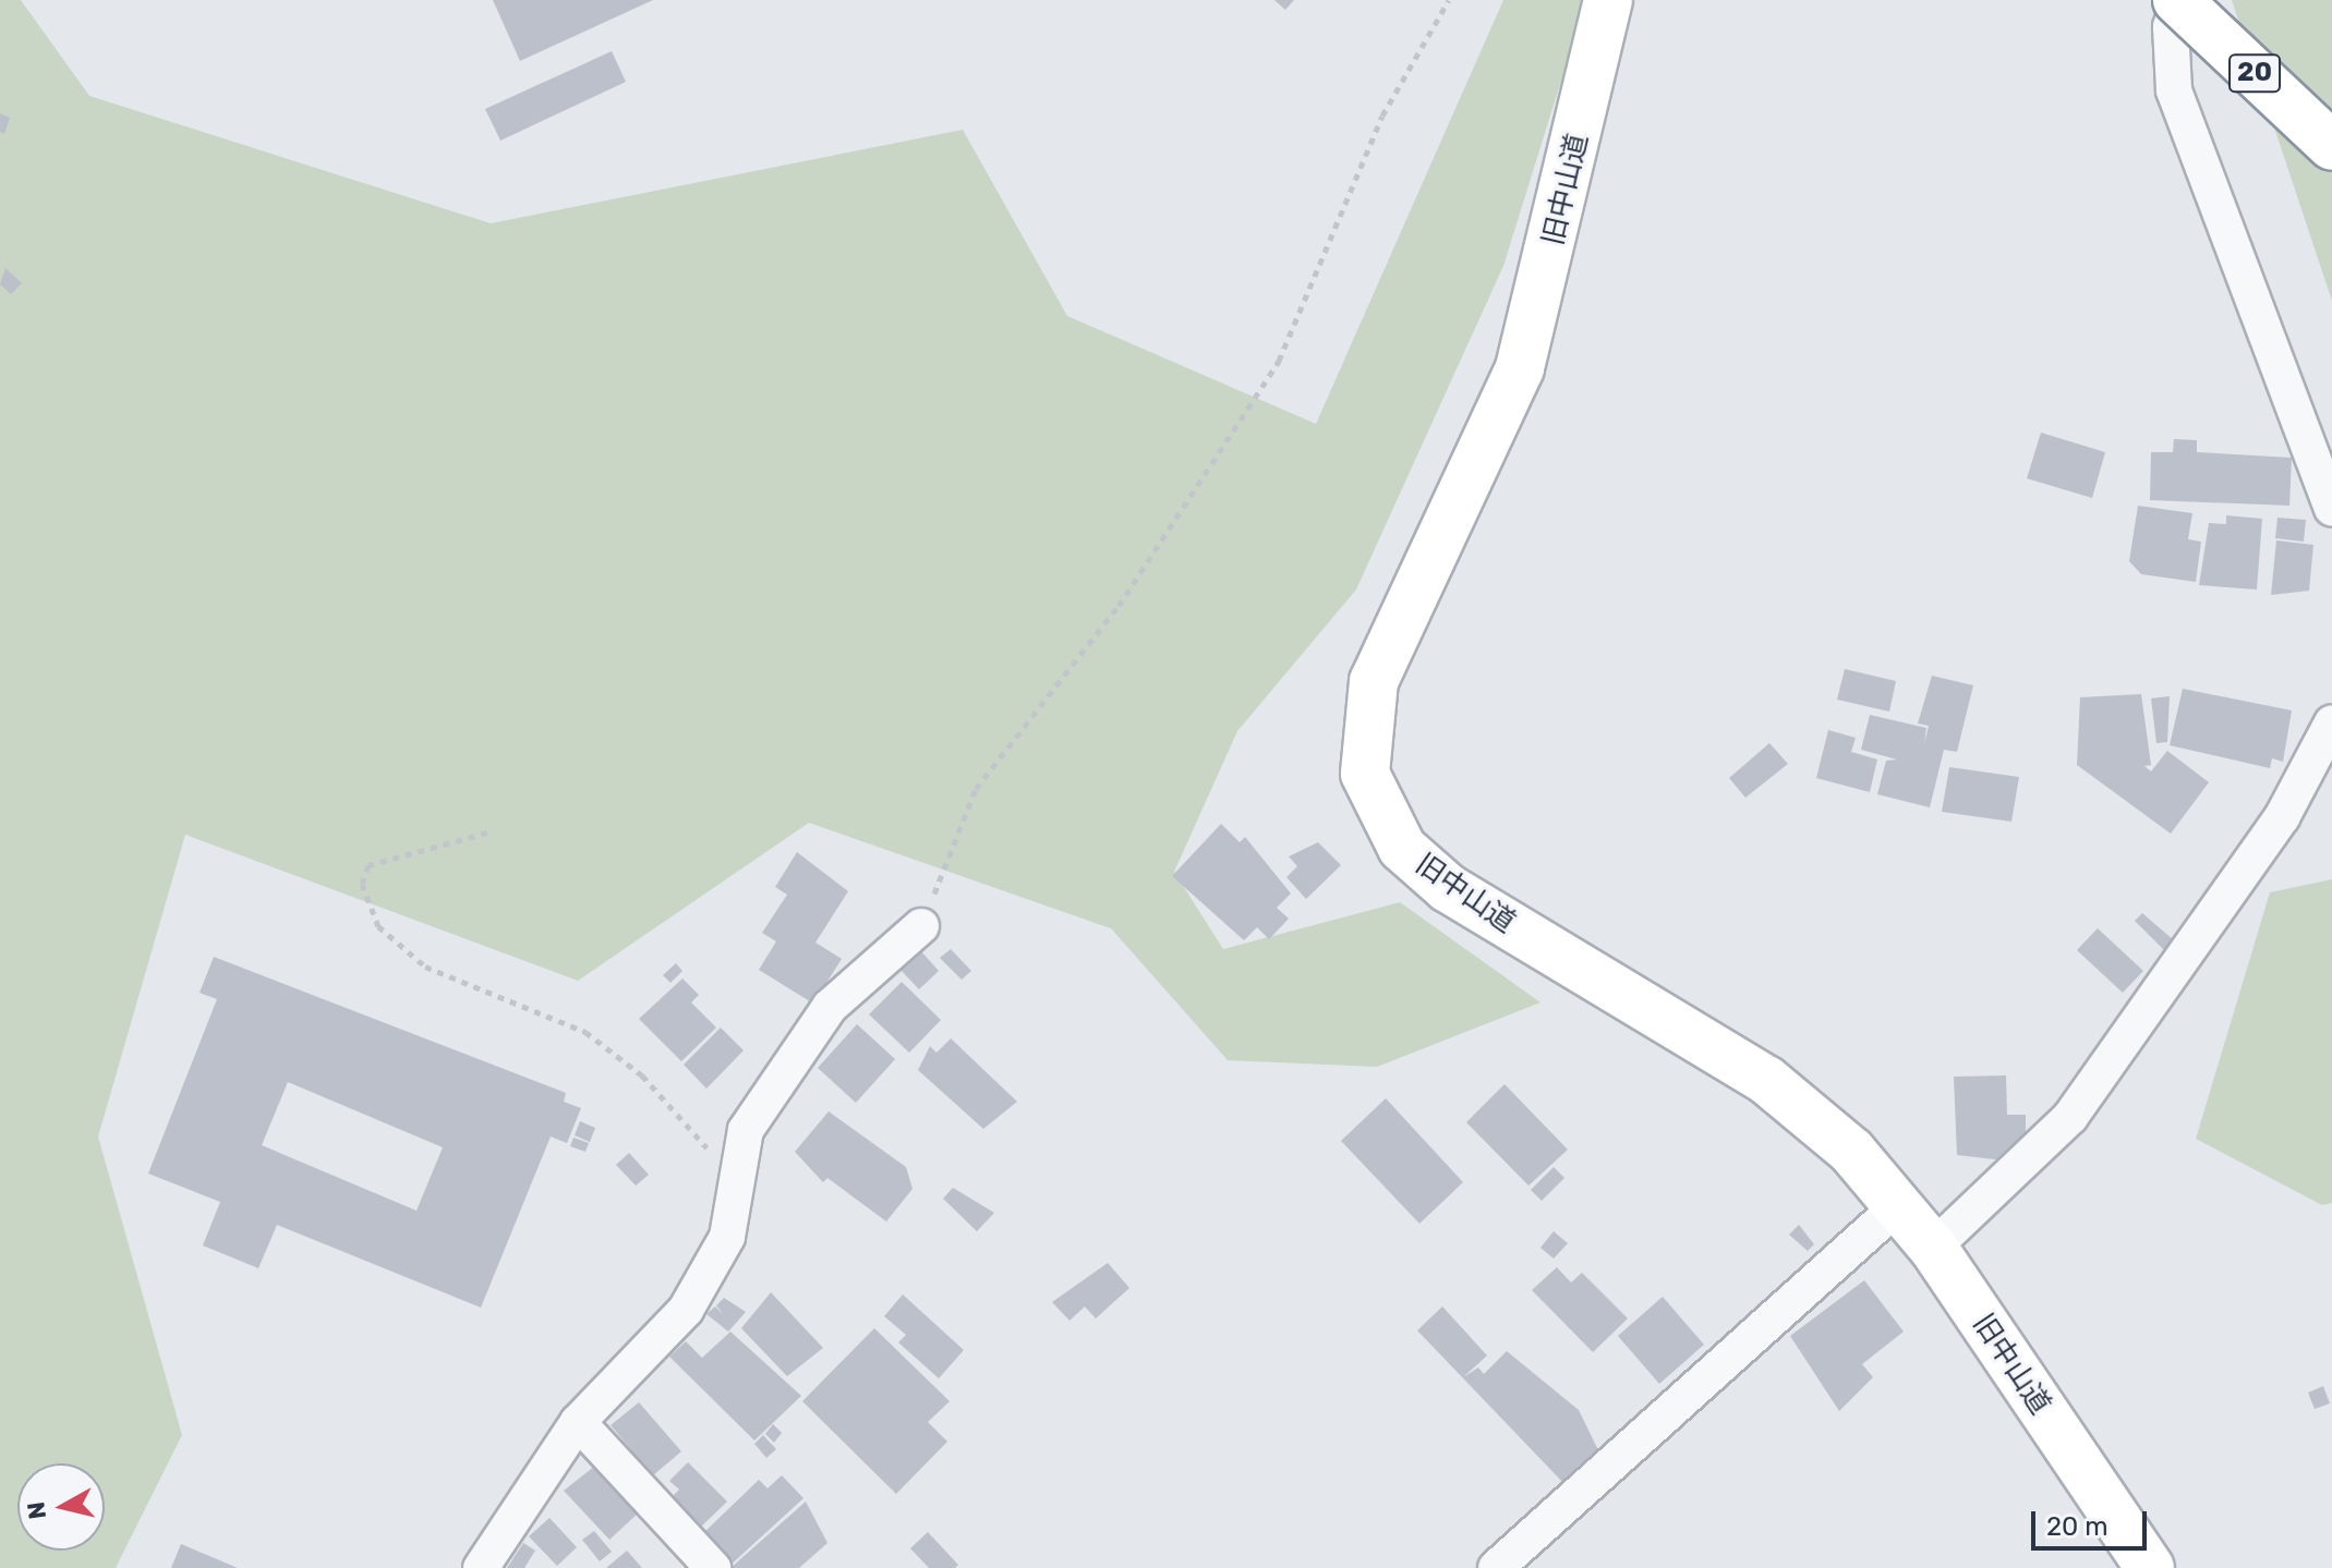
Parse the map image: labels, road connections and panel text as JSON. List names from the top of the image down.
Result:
{
  "streets": {
    "main road": ["20", "旧中山道"]
  },
  "scale_bar": "20 m",
  "north": "left"
}
